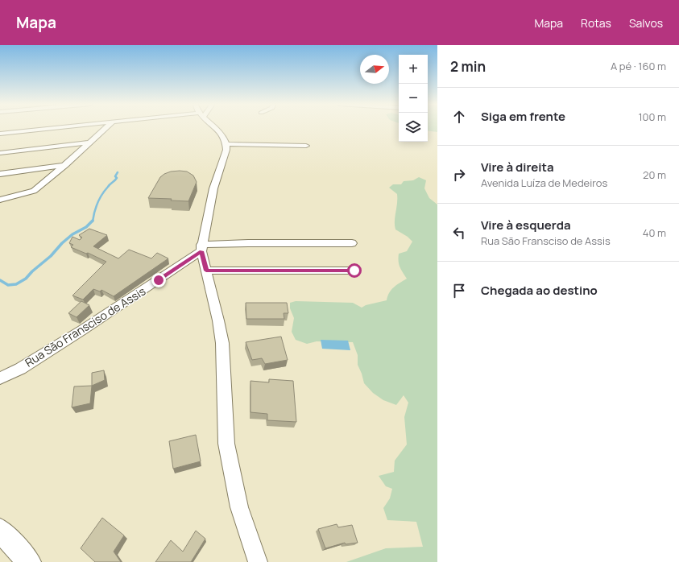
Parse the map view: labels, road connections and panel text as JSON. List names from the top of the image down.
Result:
{
  "streets": {
    "street": ["Rua São Fransciso de Assis"]
  },
  "north": "right",
  "page": {
    "header": "Mapa",
    "nav": ["Mapa", "Rotas", "Salvos"],
    "heading": ["2 min", "A pé · 160 m"],
    "map_buttons": ["+", "−"],
    "list": [
      ["Siga em frente", "100 m"],
      ["Vire à direita", "Avenida Luíza de Medeiros", "20 m"],
      ["Vire à esquerda", "Rua São Fransciso de Assis", "40 m"],
      "Chegada ao destino"
    ]
  }
}
